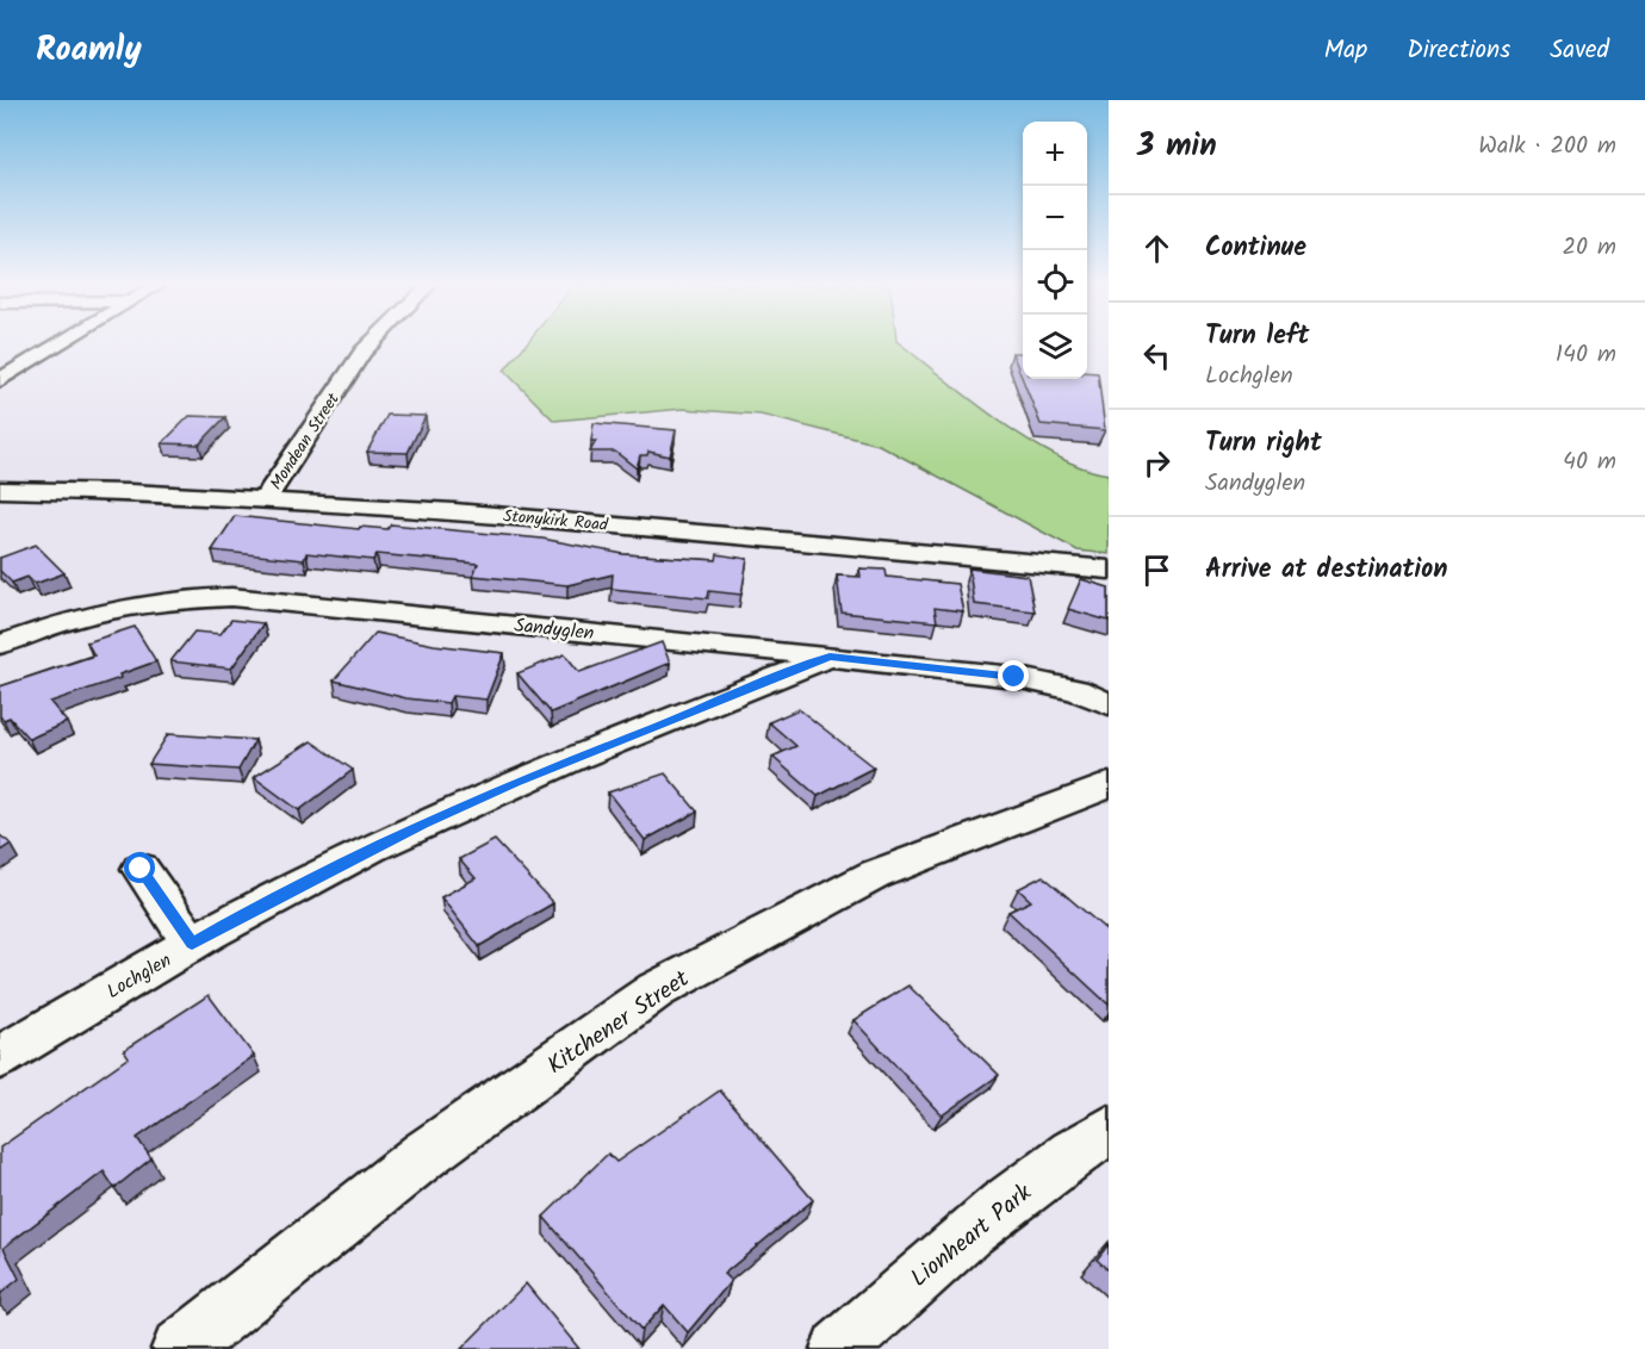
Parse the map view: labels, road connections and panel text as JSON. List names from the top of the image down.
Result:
{
  "streets": {
    "street": [
      "Mondean Street",
      "Stonykirk Road",
      "Sandyglen",
      "Lochglen",
      "Kitchener Street",
      "Lionheart Park"
    ]
  },
  "crossings": [
    ["Mondean Street", "Stonykirk Road"],
    ["Sandyglen", "Lochglen"]
  ],
  "page": {
    "header": "Roamly",
    "nav": ["Map", "Directions", "Saved"],
    "heading": ["3 min", "Walk · 200 m"],
    "map_buttons": ["+", "−"],
    "list": [
      ["Continue", "20 m"],
      ["Turn left", "Lochglen", "140 m"],
      ["Turn right", "Sandyglen", "40 m"],
      "Arrive at destination"
    ]
  }
}
